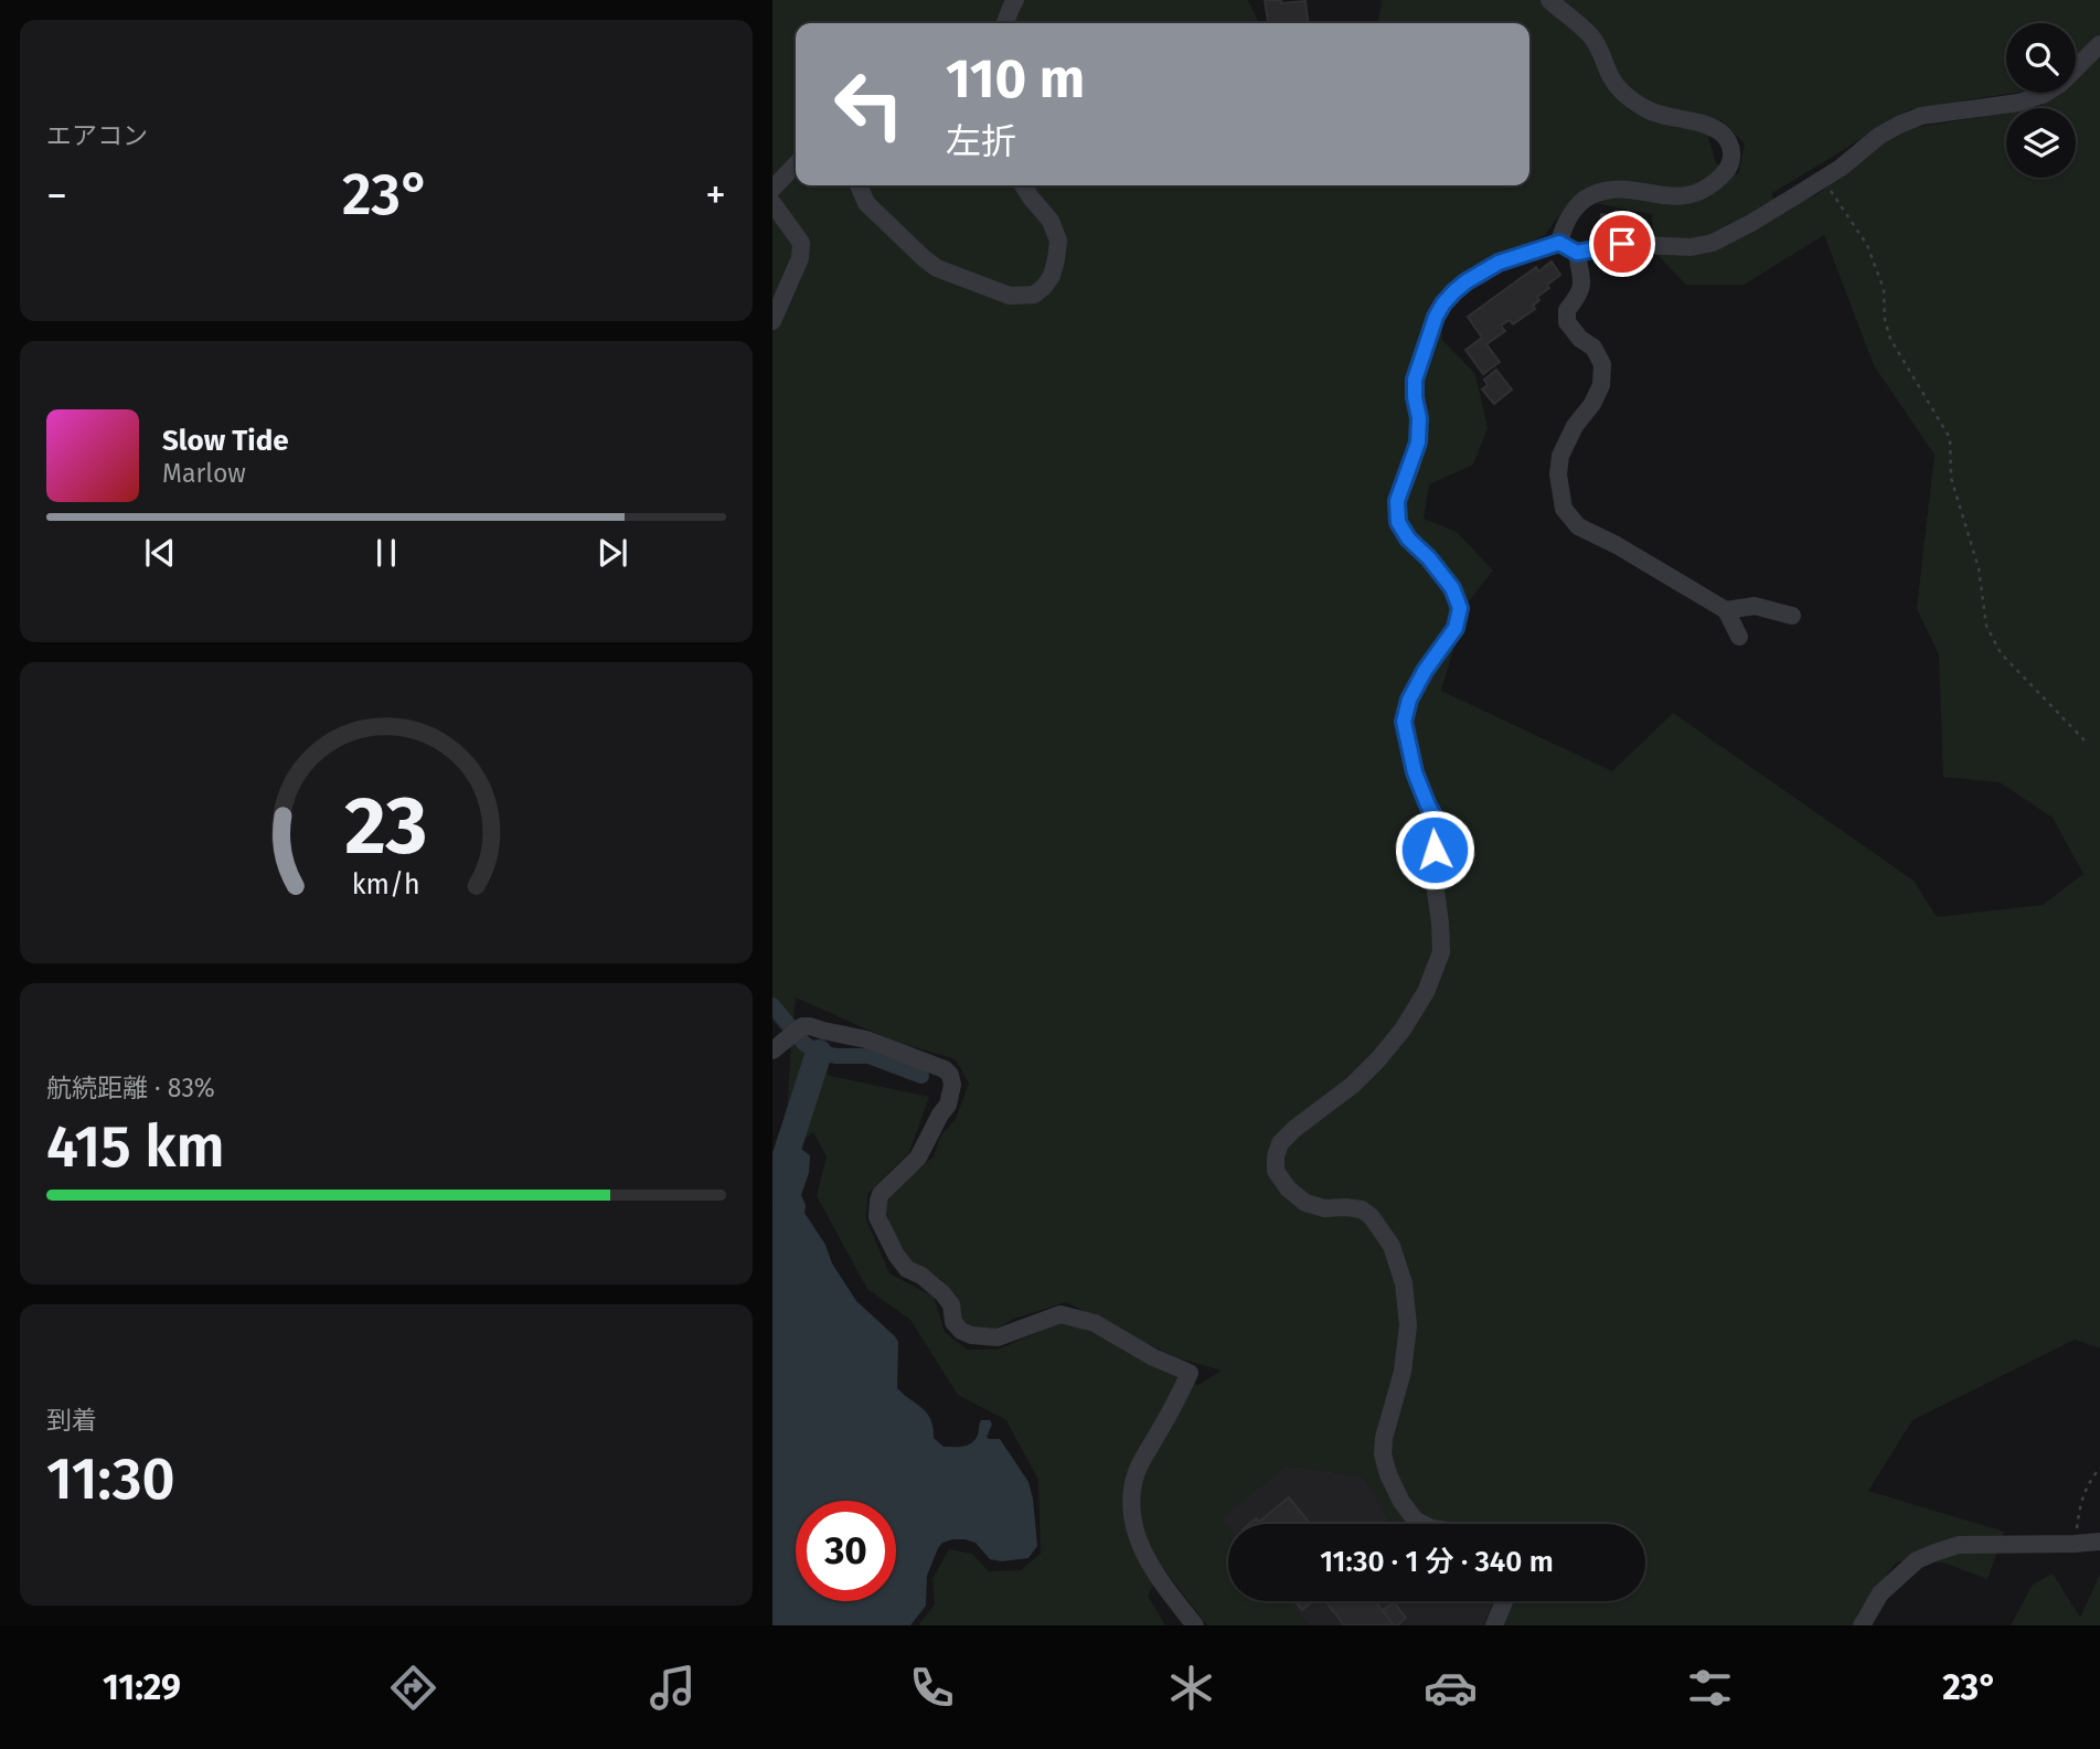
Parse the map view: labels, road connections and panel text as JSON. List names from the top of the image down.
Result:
{
  "page": {
    "tile": [
      "エアコン",
      ["航続距離 · 83%", "415 km"],
      ["到着", "11:30"]
    ],
    "turn": ["110 m", "左折"],
    "heat": ["−", "23°", "+"],
    "song": ["Slow Tide", "Marlow"],
    "limit": "30",
    "trip": "11:30 · 1 分 · 340 m",
    "tabs": ["11:29", "23°"],
    "gauge": ["23", "km/h"]
  }
}
